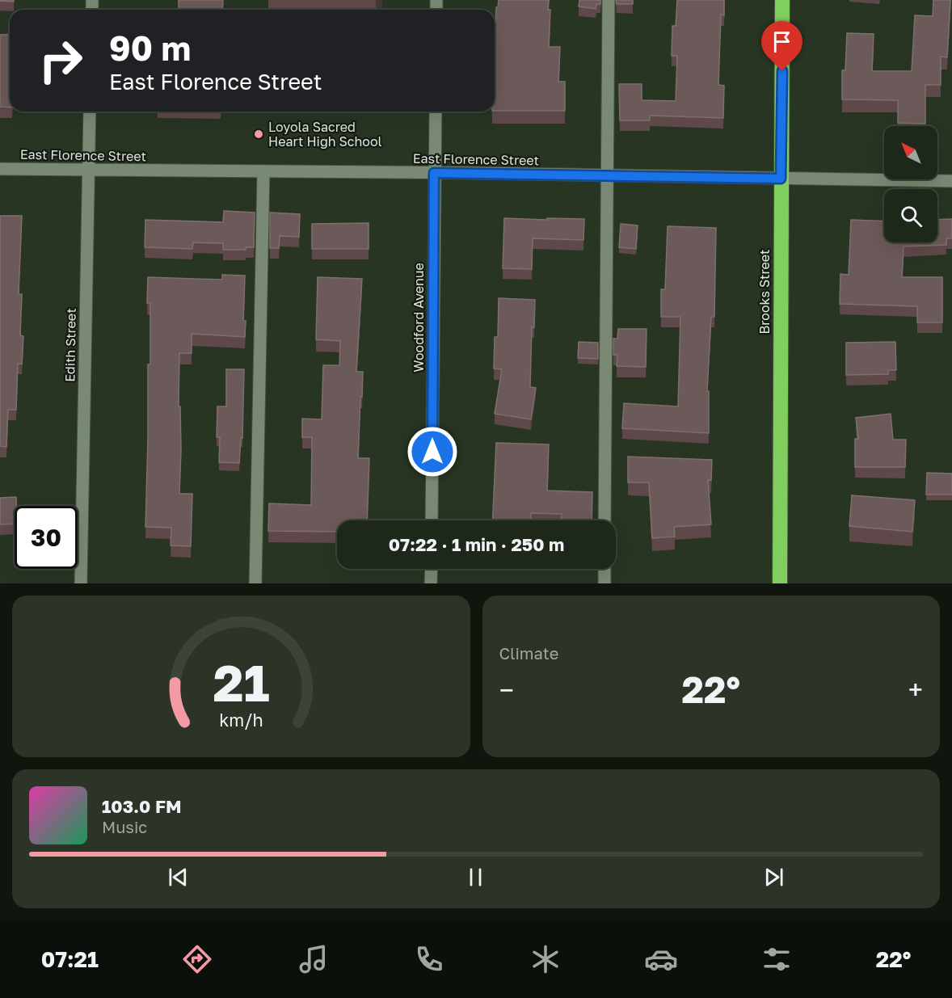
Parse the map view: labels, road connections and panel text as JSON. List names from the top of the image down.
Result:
{
  "streets": {
    "highway": ["Brooks Street"],
    "street": ["East Florence Street", "Woodford Avenue", "Edith Street"]
  },
  "crossings": [
    ["East Florence Street", "Brooks Street"],
    ["East Florence Street", "Woodford Avenue"],
    ["East Florence Street", "Edith Street"]
  ],
  "places": ["Loyola Sacred Heart High School"],
  "north": "top left",
  "page": {
    "turn": ["90 m", "East Florence Street"],
    "limit": "30",
    "trip": "07:22 · 1 min · 250 m",
    "tile": "Climate",
    "heat": ["−", "22°", "+"],
    "song": ["103.0 FM", "Music"],
    "tabs": ["07:21", "22°"],
    "gauge": ["21", "km/h"]
  }
}
